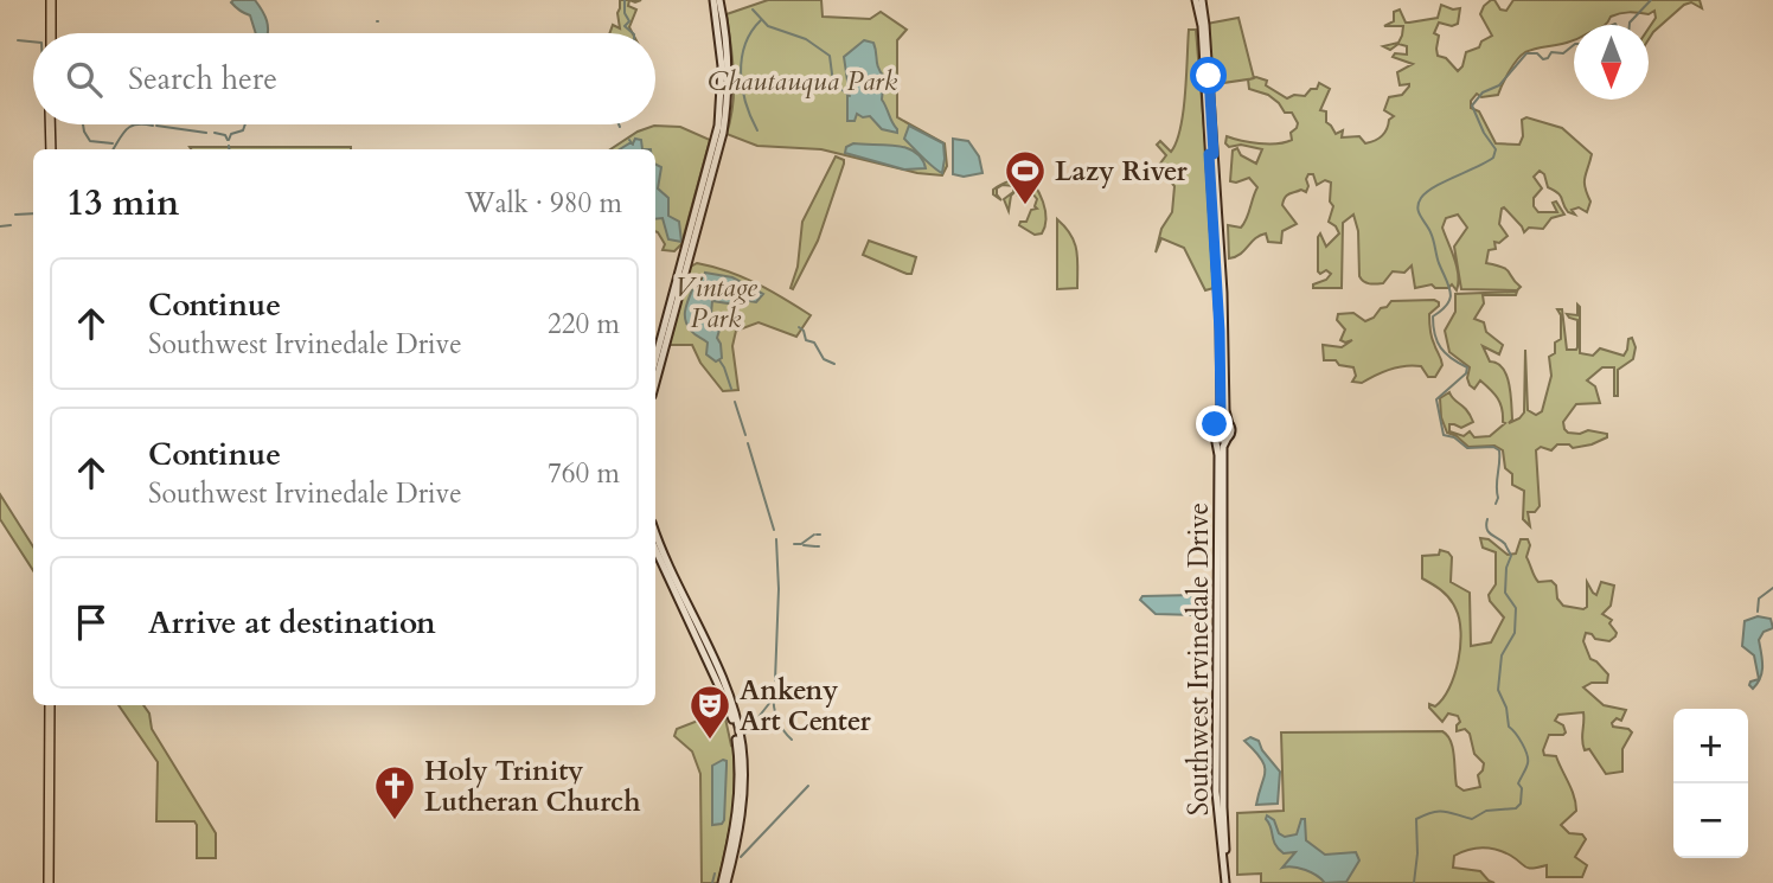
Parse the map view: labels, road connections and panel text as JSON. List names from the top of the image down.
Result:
{
  "streets": {
    "main road": ["Southwest Irvinedale Drive"]
  },
  "parks": ["Chautauqua Park", "Vintage Park"],
  "places": {
    "sports": ["Lazy River"],
    "theatre": ["Ankeny Art Center"],
    "church": ["Holy Trinity Lutheran Church"]
  },
  "north": "bottom",
  "page": {
    "search": "Search here",
    "heading": ["13 min", "Walk · 980 m"],
    "list": [
      ["Continue", "Southwest Irvinedale Drive", "220 m"],
      ["Continue", "Southwest Irvinedale Drive", "760 m"],
      "Arrive at destination"
    ],
    "map_buttons": ["+", "−"]
  }
}
